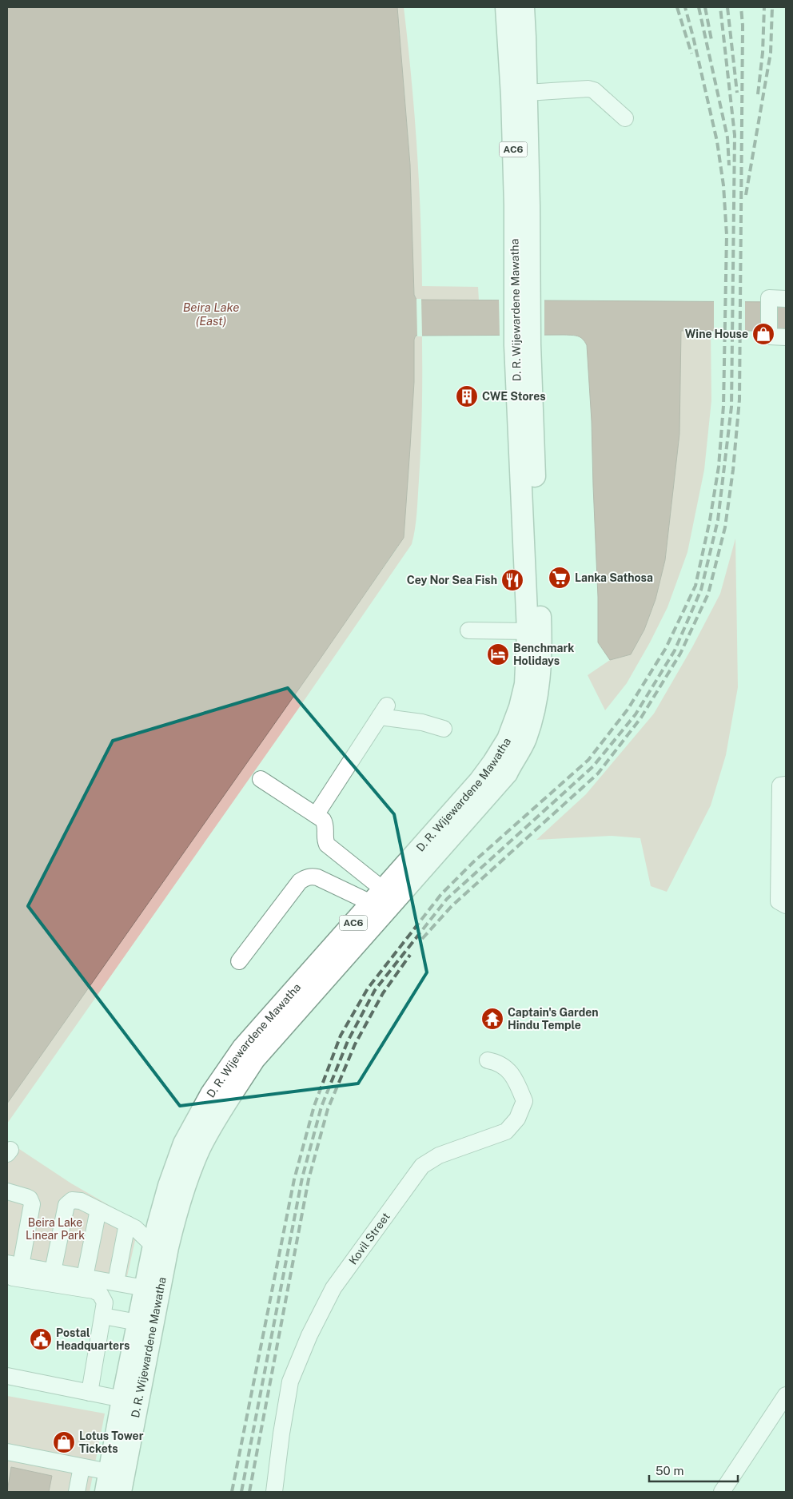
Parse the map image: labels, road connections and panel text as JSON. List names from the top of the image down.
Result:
{
  "streets": {
    "main road": ["AC6", "D. R. Wijewardene Mawatha"],
    "street": ["Kovil Street"]
  },
  "water": ["Beira Lake (East)"],
  "parks": ["Beira Lake Linear Park"],
  "places": {
    "shop": ["Wine House", "Lotus Tower Tickets"],
    "building": ["CWE Stores"],
    "supermarket": ["Lanka Sathosa"],
    "restaurant": ["Cey Nor Sea Fish"],
    "hotel": ["Benchmark Holidays"],
    "temple": ["Captain's Garden Hindu Temple"],
    "public building": ["Postal Headquarters"]
  },
  "scale_bar": "50 m"
}
